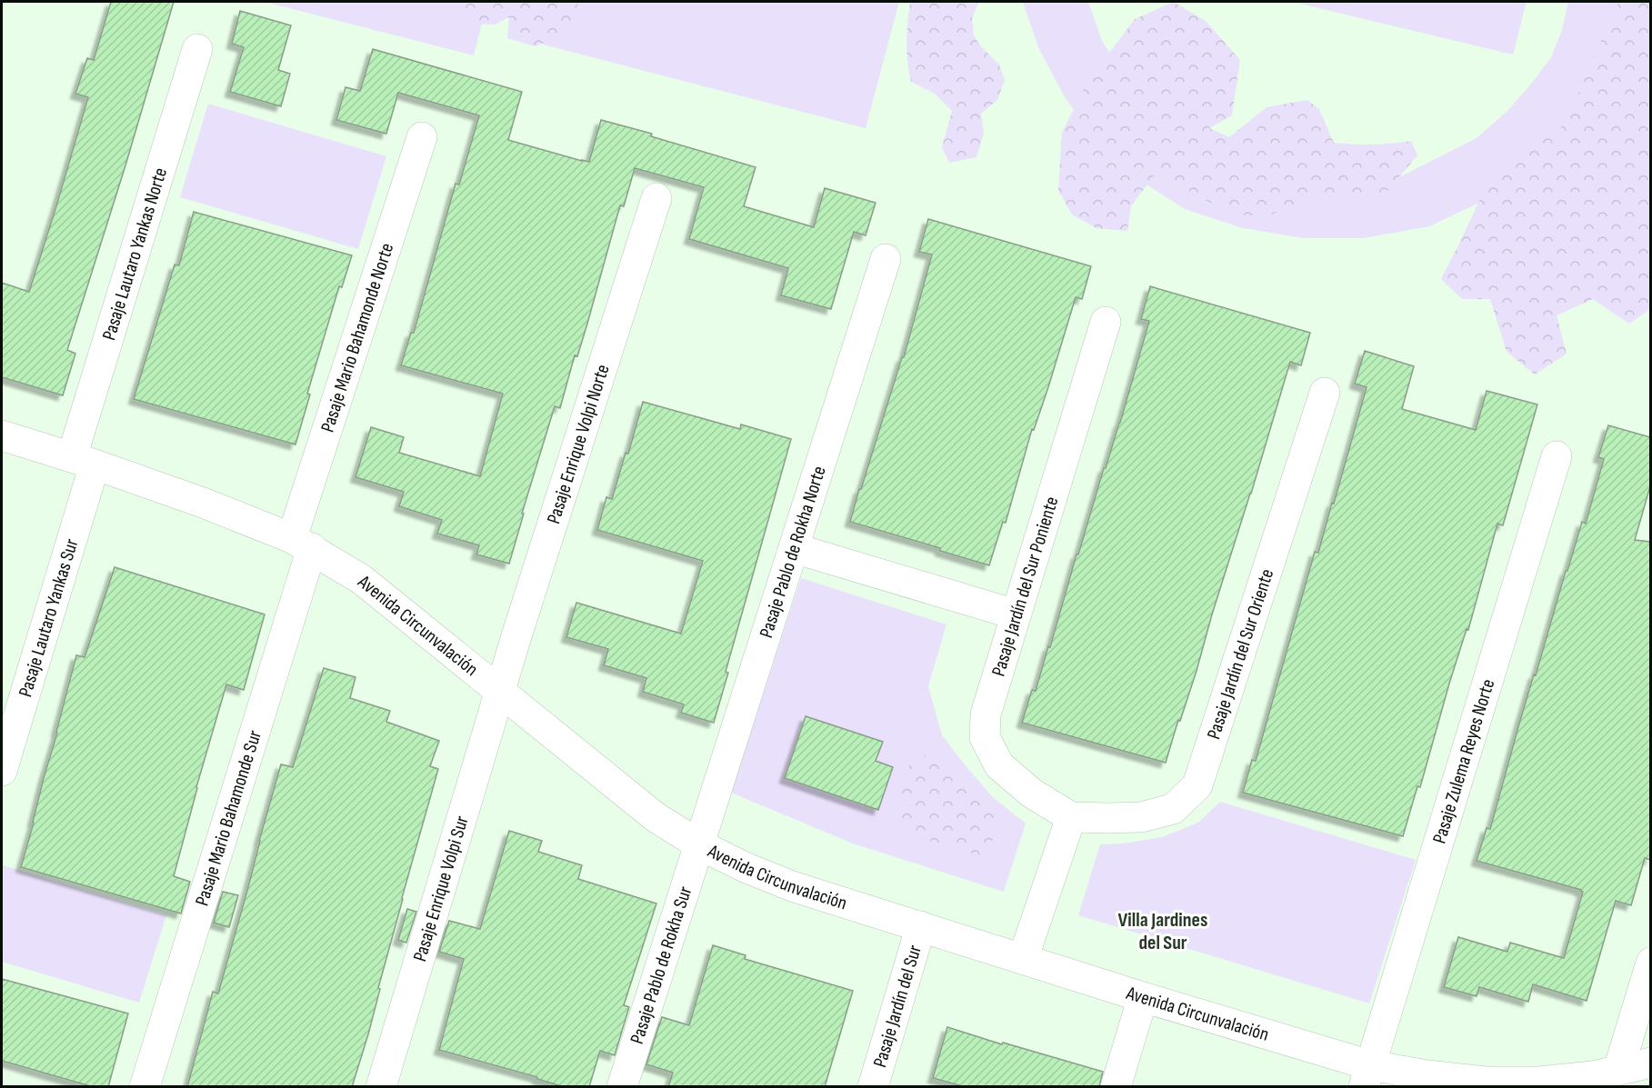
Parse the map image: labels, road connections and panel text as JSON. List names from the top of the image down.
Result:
{
  "streets": {
    "street": [
      "Pasaje Lautaro Yankas Norte",
      "Pasaje Mario Bahamonde Norte",
      "Pasaje Enrique Volpi Norte",
      "Pasaje Pablo de Rokha Norte",
      "Pasaje Jardín del Sur Poniente",
      "Pasaje Lautaro Yankas Sur",
      "Avenida Circunvalación",
      "Pasaje Jardín del Sur Oriente",
      "Pasaje Zulema Reyes Norte",
      "Pasaje Mario Bahamonde Sur",
      "Pasaje Enrique Volpi Sur",
      "Pasaje Pablo de Rokha Sur",
      "Pasaje Jardín del Sur"
    ]
  },
  "crossings": [
    ["Pasaje Lautaro Yankas Norte", "Pasaje Lautaro Yankas Sur"],
    ["Pasaje Lautaro Yankas Norte", "Avenida Circunvalación"],
    ["Pasaje Mario Bahamonde Norte", "Avenida Circunvalación"],
    ["Pasaje Mario Bahamonde Norte", "Pasaje Mario Bahamonde Sur"],
    ["Pasaje Enrique Volpi Norte", "Avenida Circunvalación"],
    ["Pasaje Enrique Volpi Norte", "Pasaje Enrique Volpi Sur"],
    ["Pasaje Pablo de Rokha Norte", "Avenida Circunvalación"],
    ["Pasaje Pablo de Rokha Norte", "Pasaje Pablo de Rokha Sur"],
    ["Pasaje Jardín del Sur Poniente", "Pasaje Jardín del Sur Oriente"],
    ["Pasaje Lautaro Yankas Sur", "Avenida Circunvalación"],
    ["Avenida Circunvalación", "Pasaje Zulema Reyes Norte"],
    ["Avenida Circunvalación", "Pasaje Mario Bahamonde Sur"],
    ["Avenida Circunvalación", "Pasaje Enrique Volpi Sur"],
    ["Avenida Circunvalación", "Pasaje Pablo de Rokha Sur"],
    ["Avenida Circunvalación", "Pasaje Jardín del Sur"]
  ],
  "districts": ["Villa Jardines del Sur"]
}
